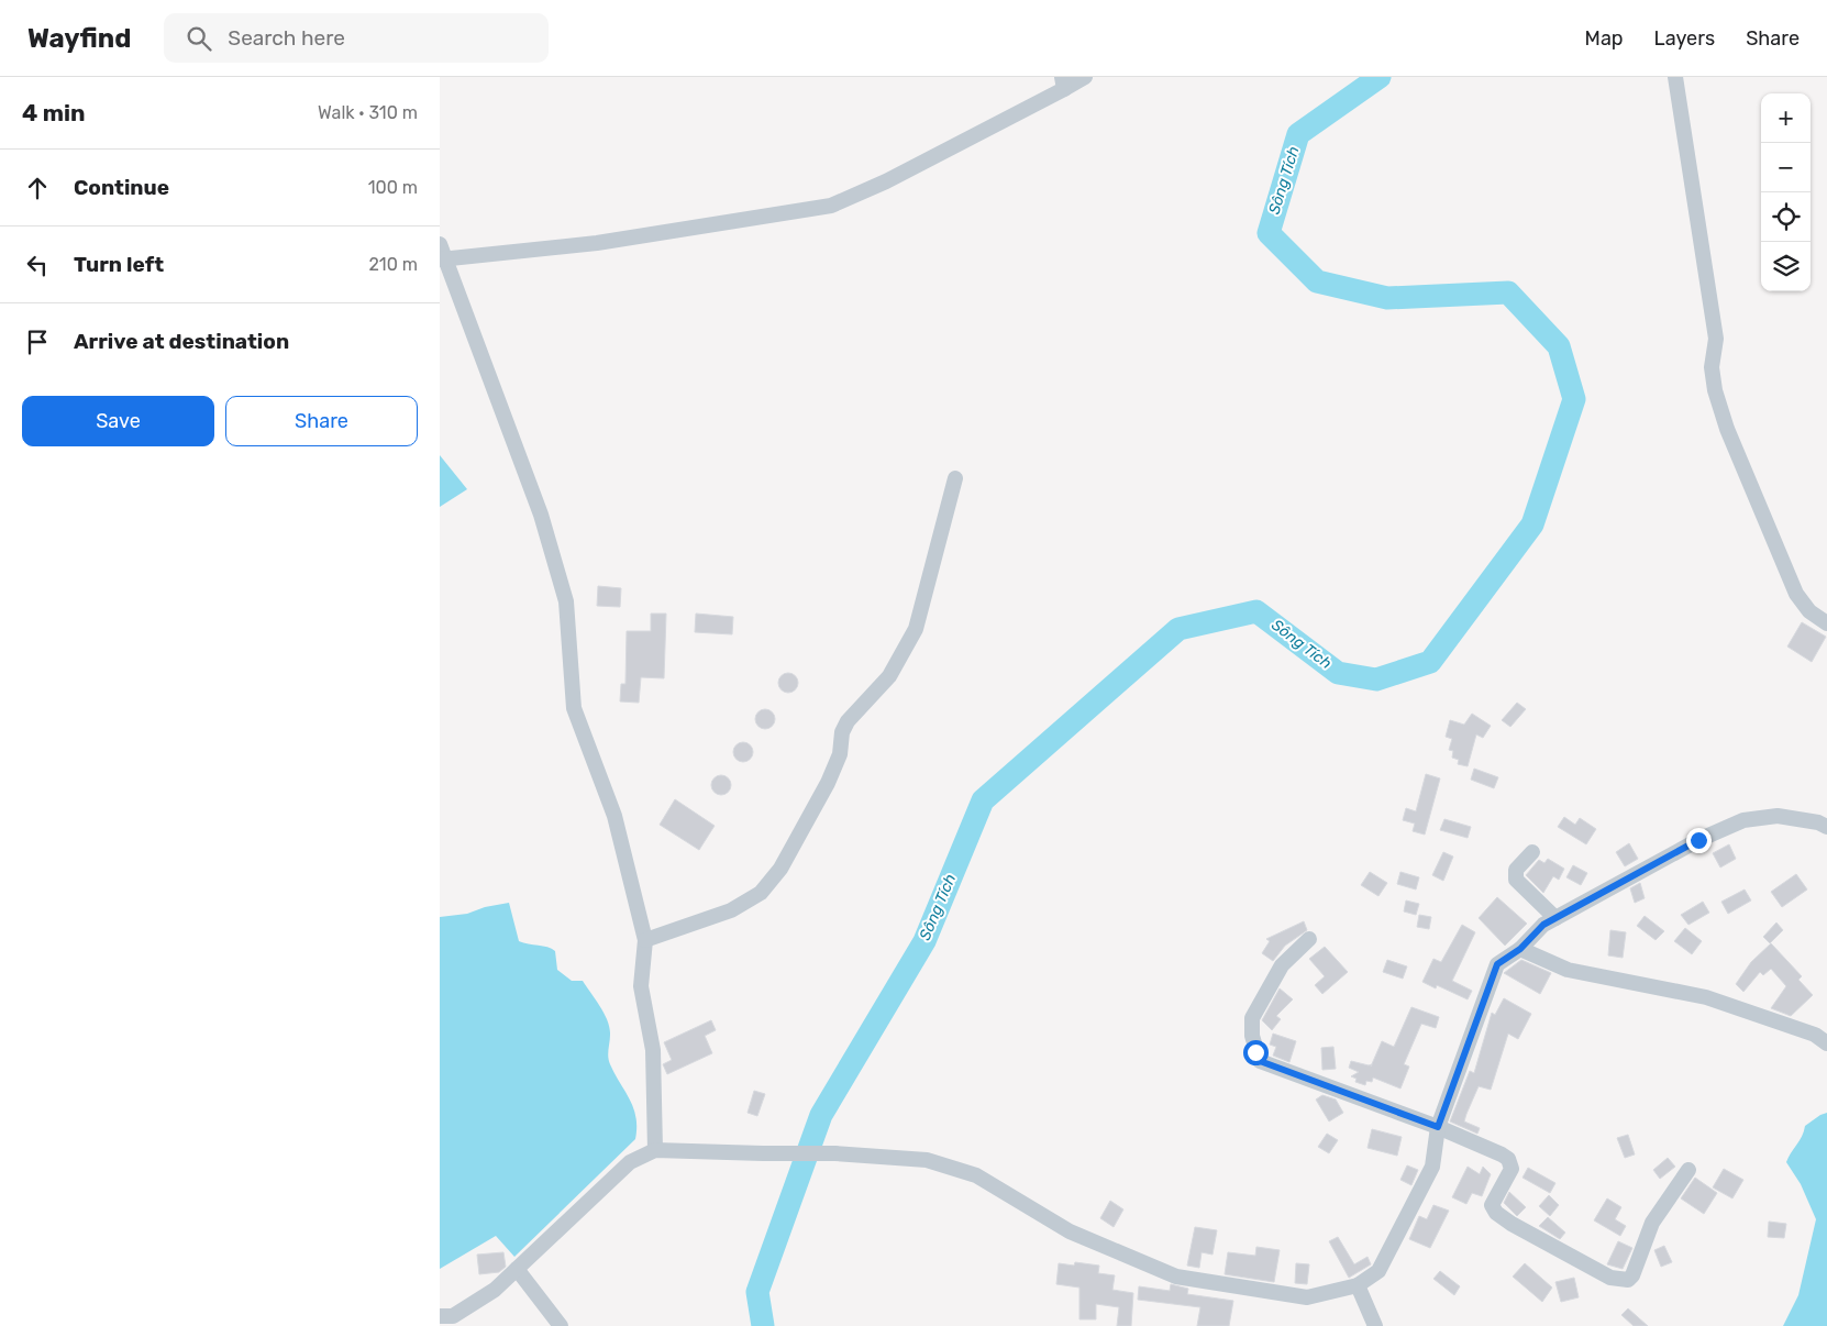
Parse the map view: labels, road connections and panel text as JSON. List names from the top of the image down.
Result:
{
  "water": ["Sông Tích"],
  "page": {
    "header": "Wayfind",
    "search": "Search here",
    "nav": ["Map", "Layers", "Share"],
    "heading": ["4 min", "Walk · 310 m"],
    "map_buttons": ["+", "−"],
    "list": [
      ["Continue", "100 m"],
      ["Turn left", "210 m"],
      "Arrive at destination"
    ],
    "buttons": ["Save", "Share"]
  }
}
